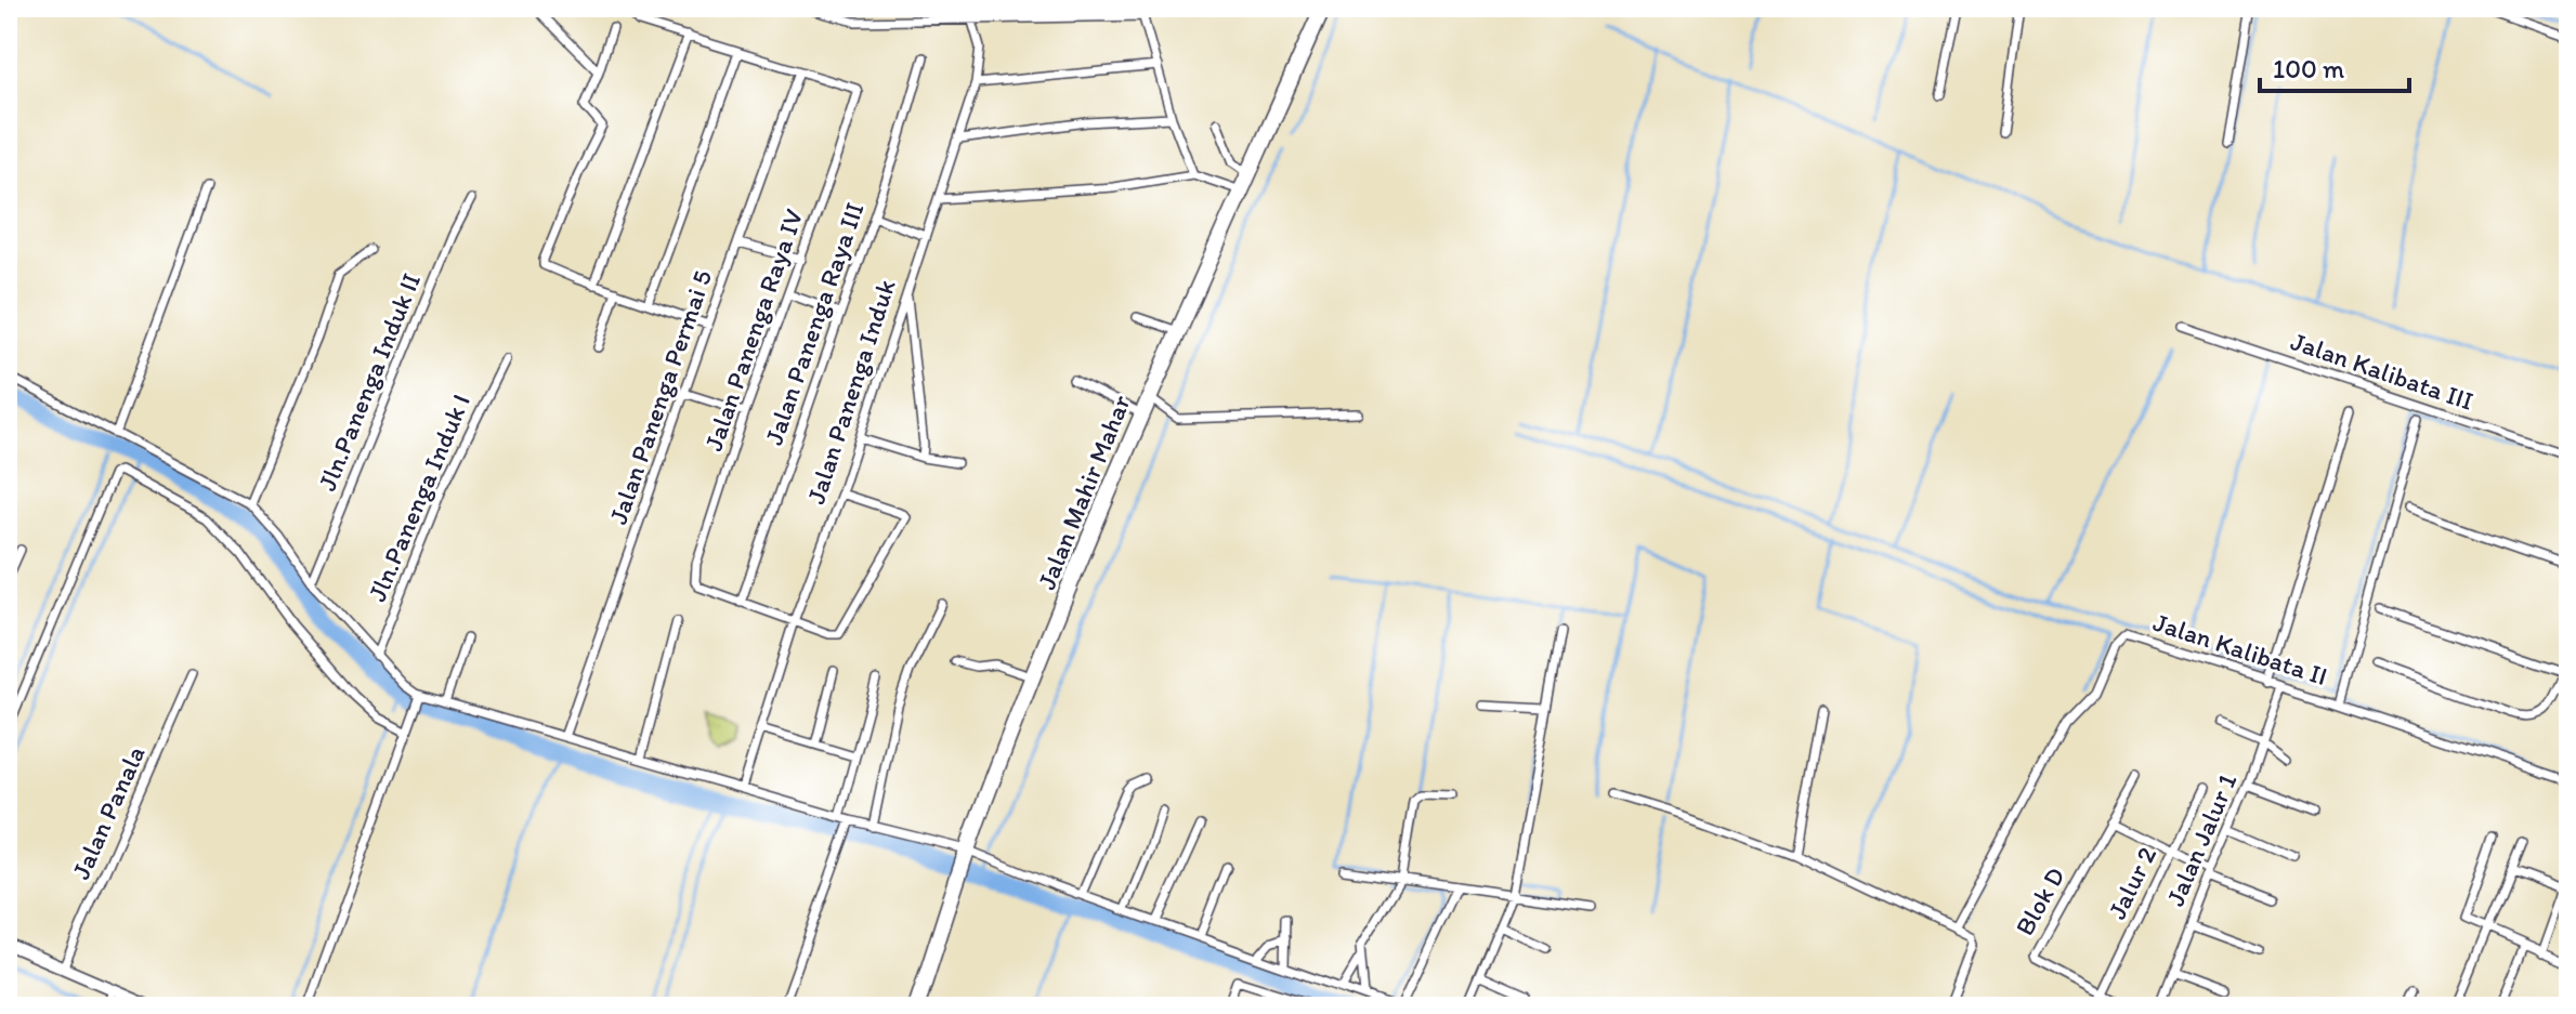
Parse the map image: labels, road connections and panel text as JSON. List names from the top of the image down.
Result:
{
  "streets": {
    "highway": ["Jalan Mahir Mahar"],
    "street": [
      "Jalan Panenga Raya III",
      "Jalan Panenga Raya IV",
      "Jalan Kalibata III",
      "Jln.Panenga Induk II",
      "Jalan Panenga Induk",
      "Jalan Panenga Permai 5",
      "Jln.Panenga Induk I",
      "Jalan Kalibata II",
      "Jalan Panala",
      "Jalan Jalur 1",
      "Jalur 2",
      "Blok D"
    ]
  },
  "crossings": [
    ["Jalan Panenga Raya III", "Jalan Panenga Raya IV"],
    ["Jalan Panenga Raya IV", "Jalan Panenga Permai 5"],
    ["Jalan Kalibata II", "Jalan Jalur 1"],
    ["Jalur 2", "Blok D"]
  ],
  "scale_bar": "100 m"
}
